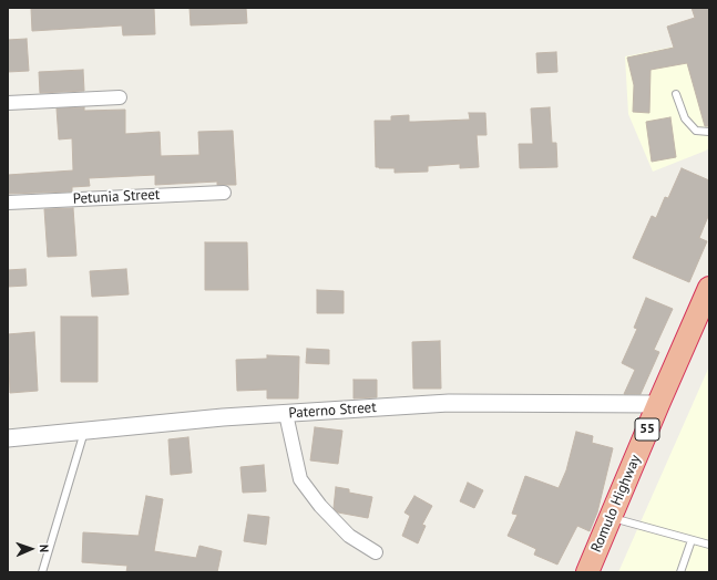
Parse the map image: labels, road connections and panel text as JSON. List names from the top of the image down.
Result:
{
  "streets": {
    "highway": ["55", "Romulo Highway"],
    "street": ["Petunia Street", "Paterno Street"]
  },
  "crossings": [
    ["Paterno Street", "Romulo Highway"]
  ],
  "north": "right"
}
